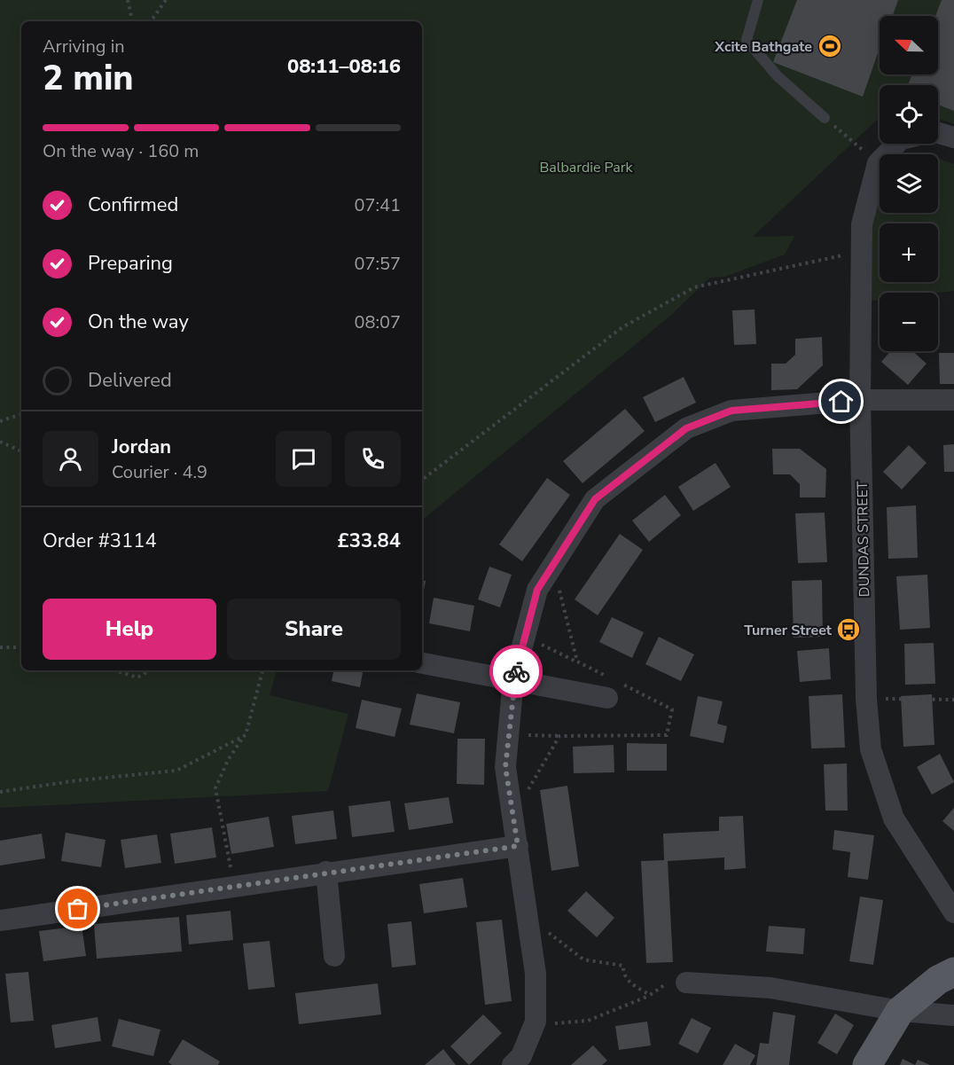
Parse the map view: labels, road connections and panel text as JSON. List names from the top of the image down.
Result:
{
  "streets": {
    "street": ["DUNDAS STREET"]
  },
  "parks": ["Balbardie Park"],
  "places": {
    "sports": ["Xcite Bathgate"],
    "bus stop": ["Turner Street"]
  },
  "north": "left",
  "page": {
    "map_buttons": ["+", "−"],
    "heading": ["2 min", "Arriving in", "08:11–08:16"],
    "panel": [
      "Jordan",
      "Courier · 4.9",
      "Order #3114",
      "£33.84"
    ],
    "bar": "On the way · 160 m",
    "list": [
      ["Confirmed", "07:41"],
      ["Preparing", "07:57"],
      ["On the way", "08:07"],
      "Delivered"
    ],
    "buttons": ["Help", "Share"]
  }
}
